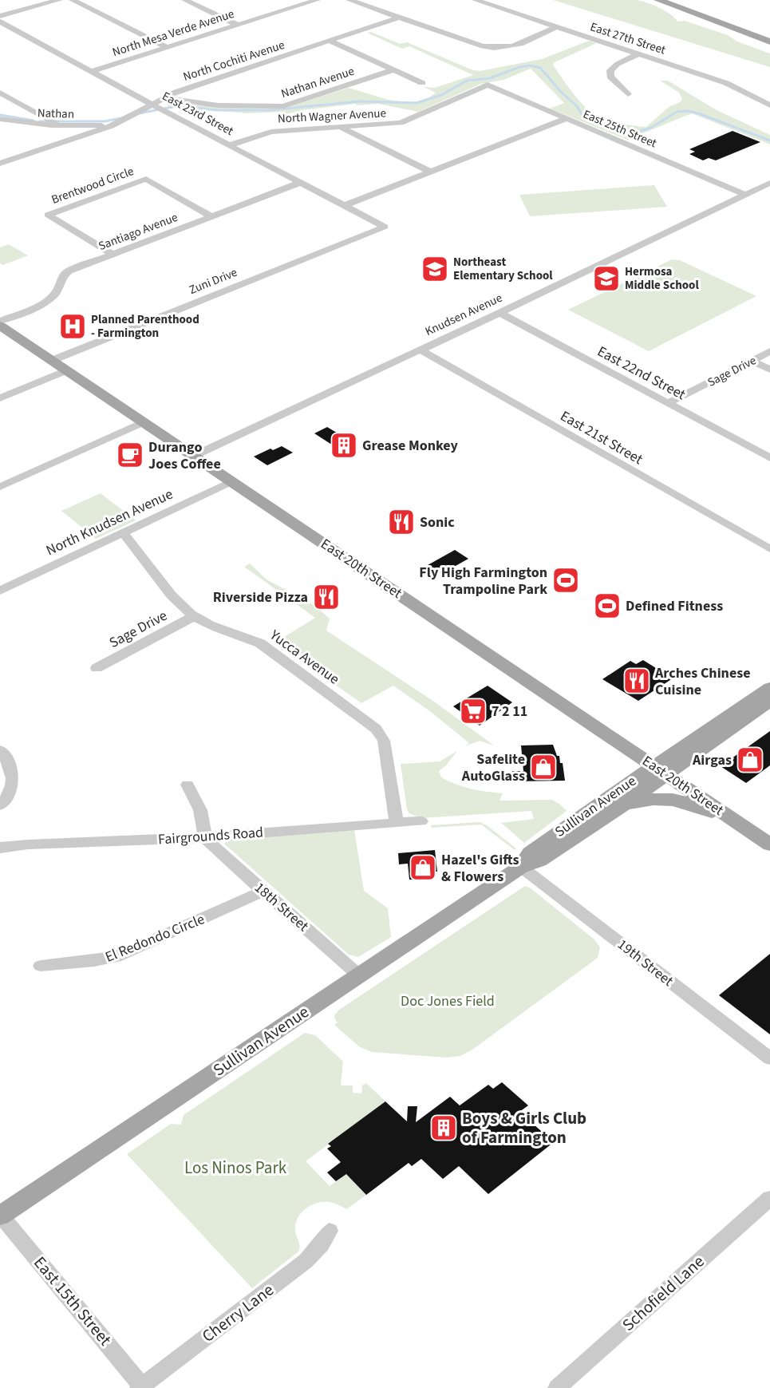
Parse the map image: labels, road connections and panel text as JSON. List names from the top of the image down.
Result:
{
  "streets": {
    "main road": ["East 20th Street", "Sullivan Avenue"],
    "street": [
      "North Mesa Verde Avenue",
      "East 27th Street",
      "North Cochiti Avenue",
      "Nathan Avenue",
      "Nathan",
      "East 23rd Street",
      "North Wagner Avenue",
      "East 25th Street",
      "Brentwood Circle",
      "Santiago Avenue",
      "Zuni Drive",
      "Knudsen Avenue",
      "Sage Drive",
      "East 22nd Street",
      "East 21st Street",
      "North Knudsen Avenue",
      "Yucca Avenue",
      "Fairgrounds Road",
      "18th Street",
      "El Redondo Circle",
      "19th Street",
      "Schofield Lane",
      "East 15th Street",
      "Cherry Lane"
    ]
  },
  "crossings": [
    ["North Mesa Verde Avenue", "East 23rd Street"],
    ["North Cochiti Avenue", "Nathan Avenue"],
    ["North Cochiti Avenue", "Nathan"],
    ["North Cochiti Avenue", "East 23rd Street"],
    ["East 23rd Street", "North Wagner Avenue"],
    ["East 23rd Street", "Santiago Avenue"],
    ["East 23rd Street", "Zuni Drive"],
    ["North Wagner Avenue", "East 25th Street"],
    ["East 25th Street", "Knudsen Avenue"],
    ["Brentwood Circle", "Santiago Avenue"],
    ["Zuni Drive", "East 20th Street"],
    ["Knudsen Avenue", "East 22nd Street"],
    ["Knudsen Avenue", "East 21st Street"],
    ["Knudsen Avenue", "East 20th Street"],
    ["Sage Drive", "East 22nd Street"],
    ["Sage Drive", "Yucca Avenue"],
    ["North Knudsen Avenue", "East 20th Street"],
    ["North Knudsen Avenue", "Yucca Avenue"],
    ["East 20th Street", "Sullivan Avenue"],
    ["Yucca Avenue", "Fairgrounds Road"],
    ["Sullivan Avenue", "18th Street"],
    ["Sullivan Avenue", "19th Street"],
    ["Sullivan Avenue", "East 15th Street"],
    ["Fairgrounds Road", "18th Street"],
    ["18th Street", "El Redondo Circle"],
    ["East 15th Street", "Cherry Lane"]
  ],
  "parks": ["Doc Jones Field", "Los Ninos Park"],
  "places": {
    "school or university": ["Northeast Elementary School", "Hermosa Middle School"],
    "hospital": ["Planned Parenthood - Farmington"],
    "building": ["Grease Monkey", "Boys & Girls Club of Farmington"],
    "cafe": ["Durango Joes Coffee"],
    "restaurant": ["Sonic", "Riverside Pizza", "Arches Chinese Cuisine"],
    "sports": ["Fly High Farmington Trampoline Park", "Defined Fitness"],
    "supermarket": ["7 2 11"],
    "shop": ["Airgas", "Safelite AutoGlass", "Hazel's Gifts & Flowers"]
  }
}
